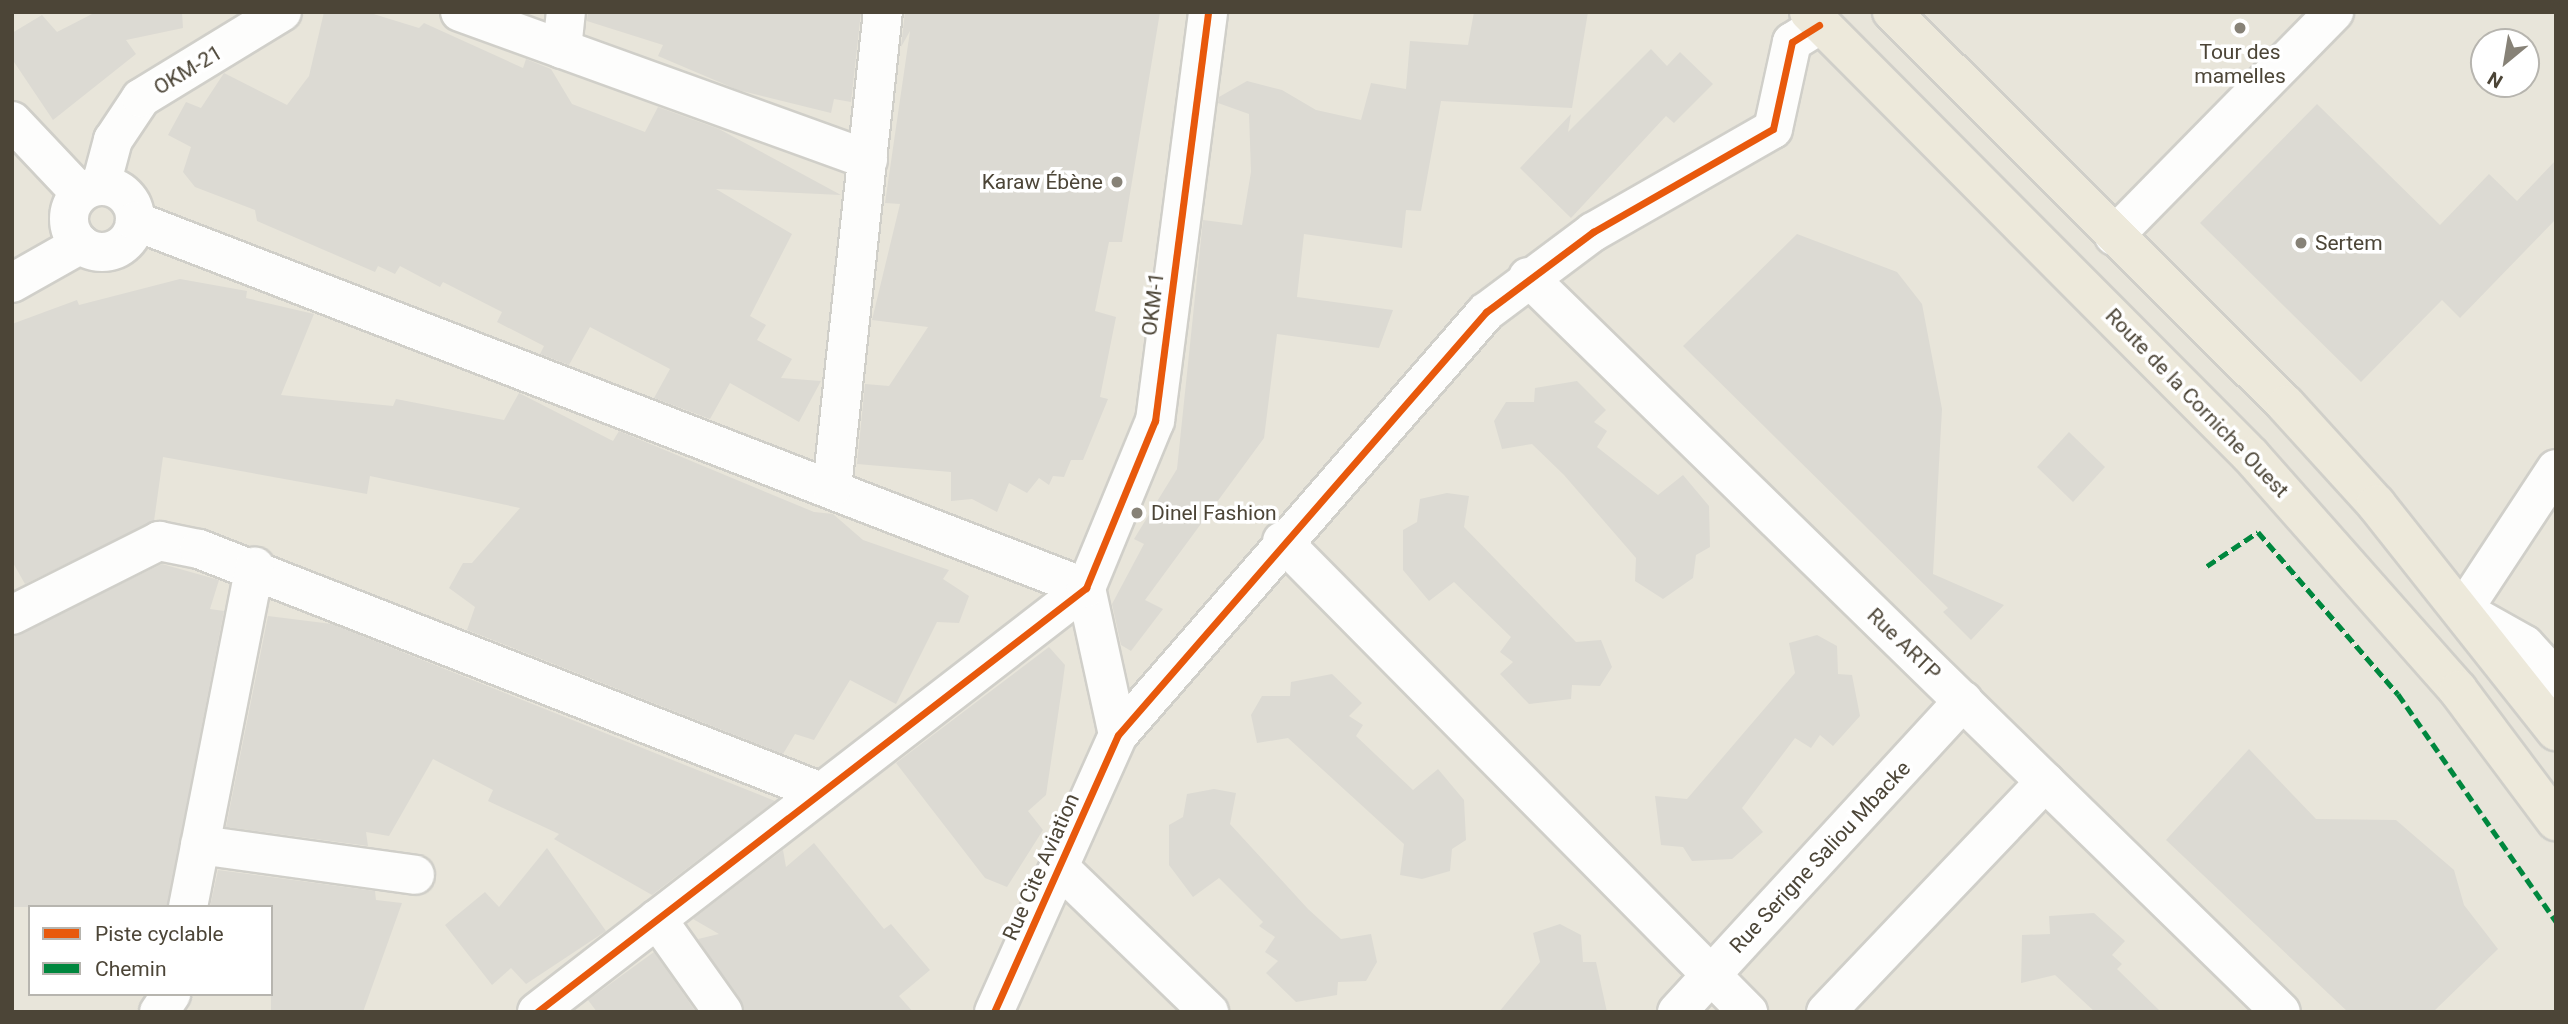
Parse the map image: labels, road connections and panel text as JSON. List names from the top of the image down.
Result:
{
  "streets": {
    "highway": ["Route de la Corniche Ouest"],
    "street": [
      "OKM-21",
      "OKM-1",
      "Rue ARTP",
      "Rue Serigne Saliou Mbacke",
      "Rue Cite Aviation"
    ]
  },
  "crossings": [
    ["Route de la Corniche Ouest", "Rue Cite Aviation"],
    ["Rue ARTP", "Rue Serigne Saliou Mbacke"],
    ["Rue ARTP", "Rue Cite Aviation"]
  ],
  "places": [
    "Tour des mamelles",
    "Karaw Ébène",
    "Sertem",
    "Dinel Fashion"
  ],
  "legend": ["Piste cyclable", "Chemin"],
  "north": "bottom left"
}
